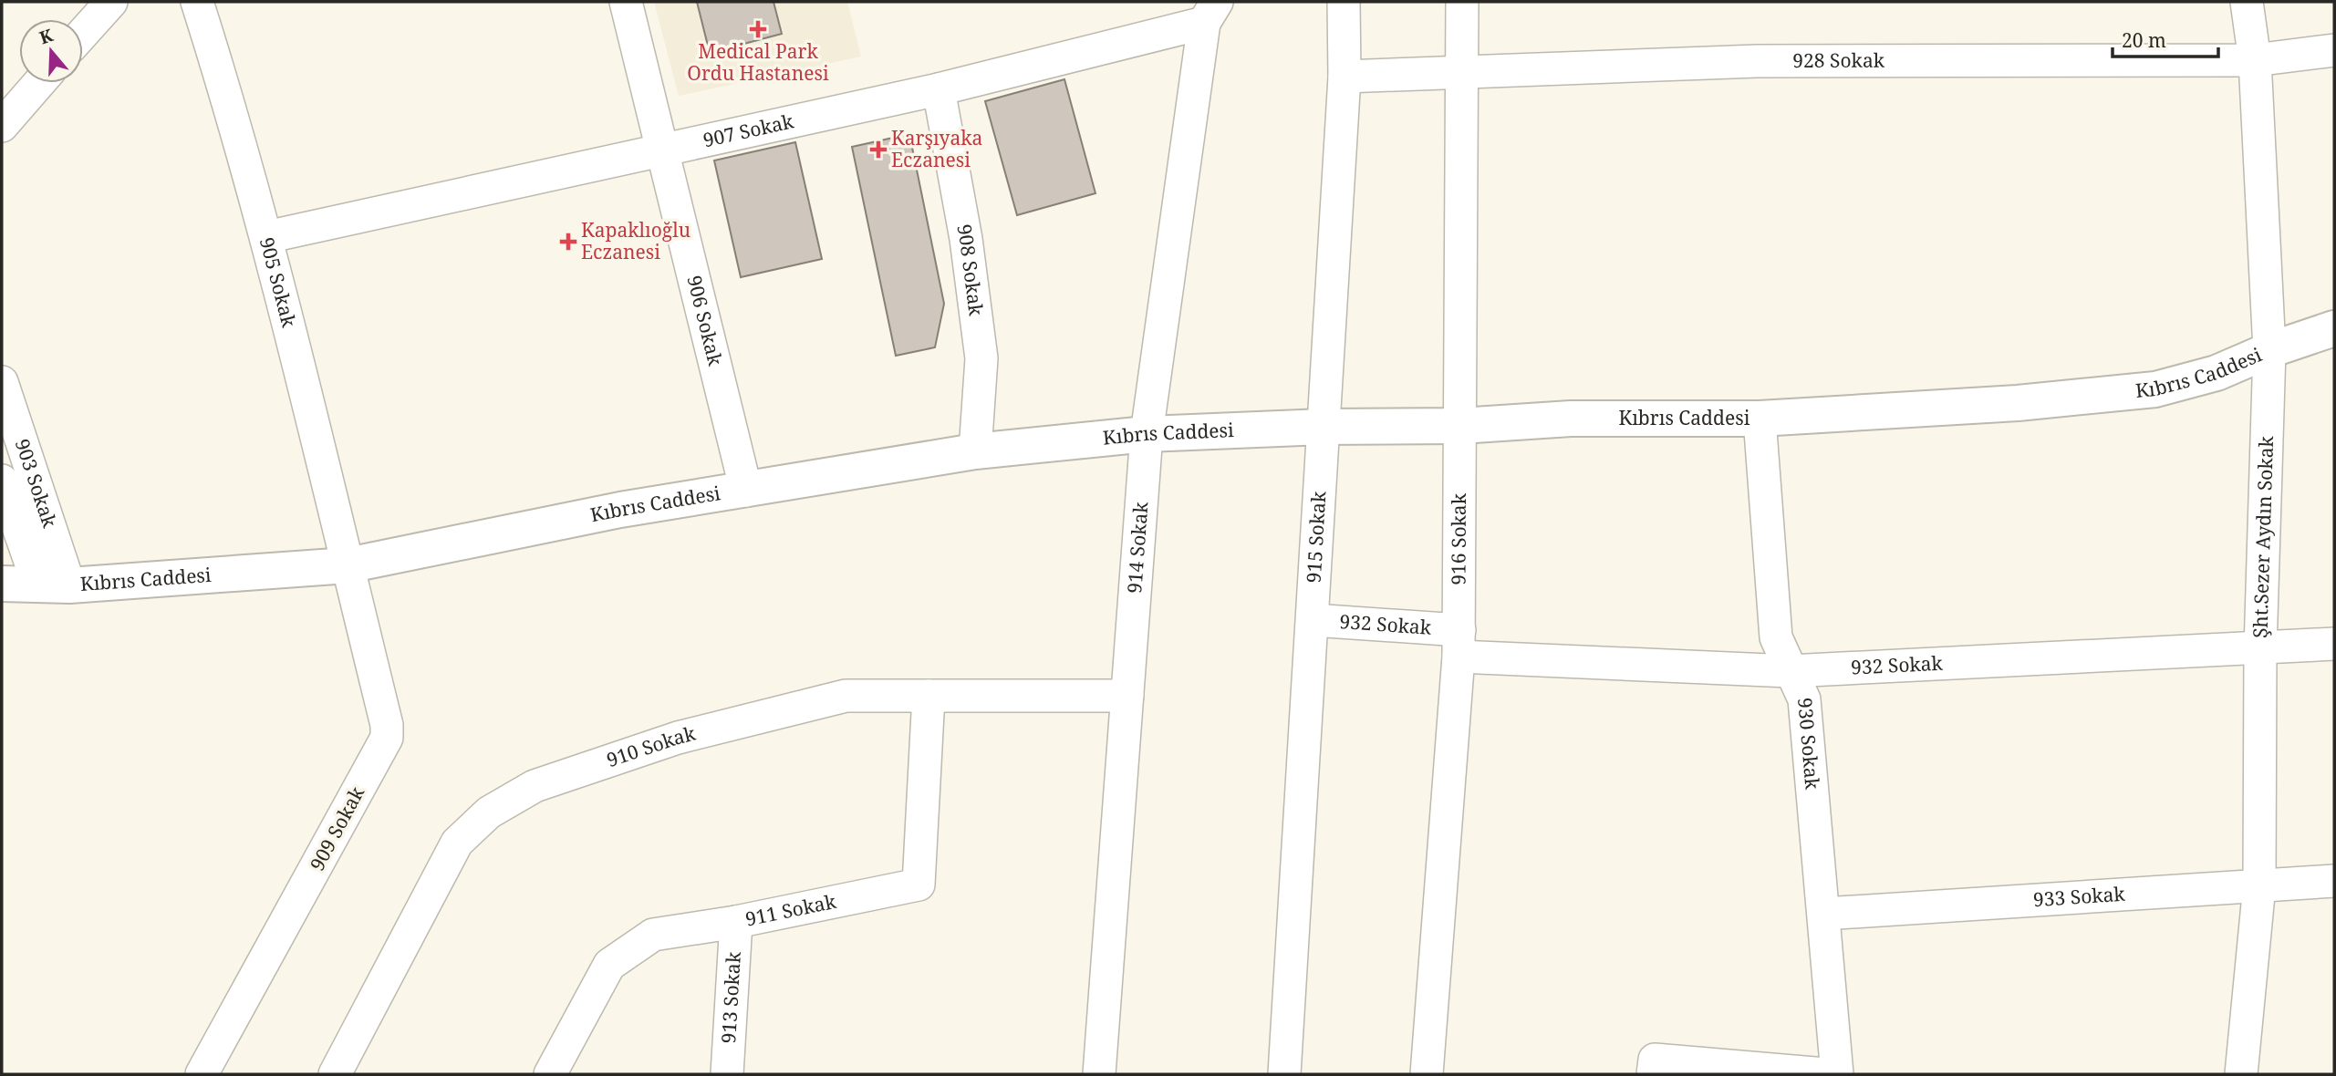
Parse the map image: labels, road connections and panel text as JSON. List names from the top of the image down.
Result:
{
  "streets": {
    "street": [
      "928 Sokak",
      "907 Sokak",
      "908 Sokak",
      "905 Sokak",
      "906 Sokak",
      "Kıbrıs Caddesi",
      "903 Sokak",
      "915 Sokak",
      "Şht.Sezer Aydın Sokak",
      "916 Sokak",
      "914 Sokak",
      "932 Sokak",
      "930 Sokak",
      "910 Sokak",
      "909 Sokak",
      "933 Sokak",
      "911 Sokak",
      "913 Sokak"
    ]
  },
  "crossings": [
    ["928 Sokak", "915 Sokak"],
    ["928 Sokak", "Şht.Sezer Aydın Sokak"],
    ["928 Sokak", "916 Sokak"],
    ["907 Sokak", "908 Sokak"],
    ["907 Sokak", "905 Sokak"],
    ["907 Sokak", "906 Sokak"],
    ["907 Sokak", "914 Sokak"],
    ["908 Sokak", "Kıbrıs Caddesi"],
    ["905 Sokak", "Kıbrıs Caddesi"],
    ["905 Sokak", "909 Sokak"],
    ["906 Sokak", "Kıbrıs Caddesi"],
    ["Kıbrıs Caddesi", "903 Sokak"],
    ["Kıbrıs Caddesi", "915 Sokak"],
    ["Kıbrıs Caddesi", "Şht.Sezer Aydın Sokak"],
    ["Kıbrıs Caddesi", "916 Sokak"],
    ["Kıbrıs Caddesi", "914 Sokak"],
    ["Kıbrıs Caddesi", "930 Sokak"],
    ["Kıbrıs Caddesi", "909 Sokak"],
    ["915 Sokak", "932 Sokak"],
    ["Şht.Sezer Aydın Sokak", "932 Sokak"],
    ["Şht.Sezer Aydın Sokak", "933 Sokak"],
    ["916 Sokak", "932 Sokak"],
    ["914 Sokak", "910 Sokak"],
    ["932 Sokak", "930 Sokak"],
    ["930 Sokak", "933 Sokak"],
    ["910 Sokak", "911 Sokak"],
    ["911 Sokak", "913 Sokak"]
  ],
  "places": {
    "health": ["Medical Park Ordu Hastanesi", "Karşıyaka Eczanesi", "Kapaklıoğlu Eczanesi"]
  },
  "scale_bar": "20 m",
  "north": "top"
}
